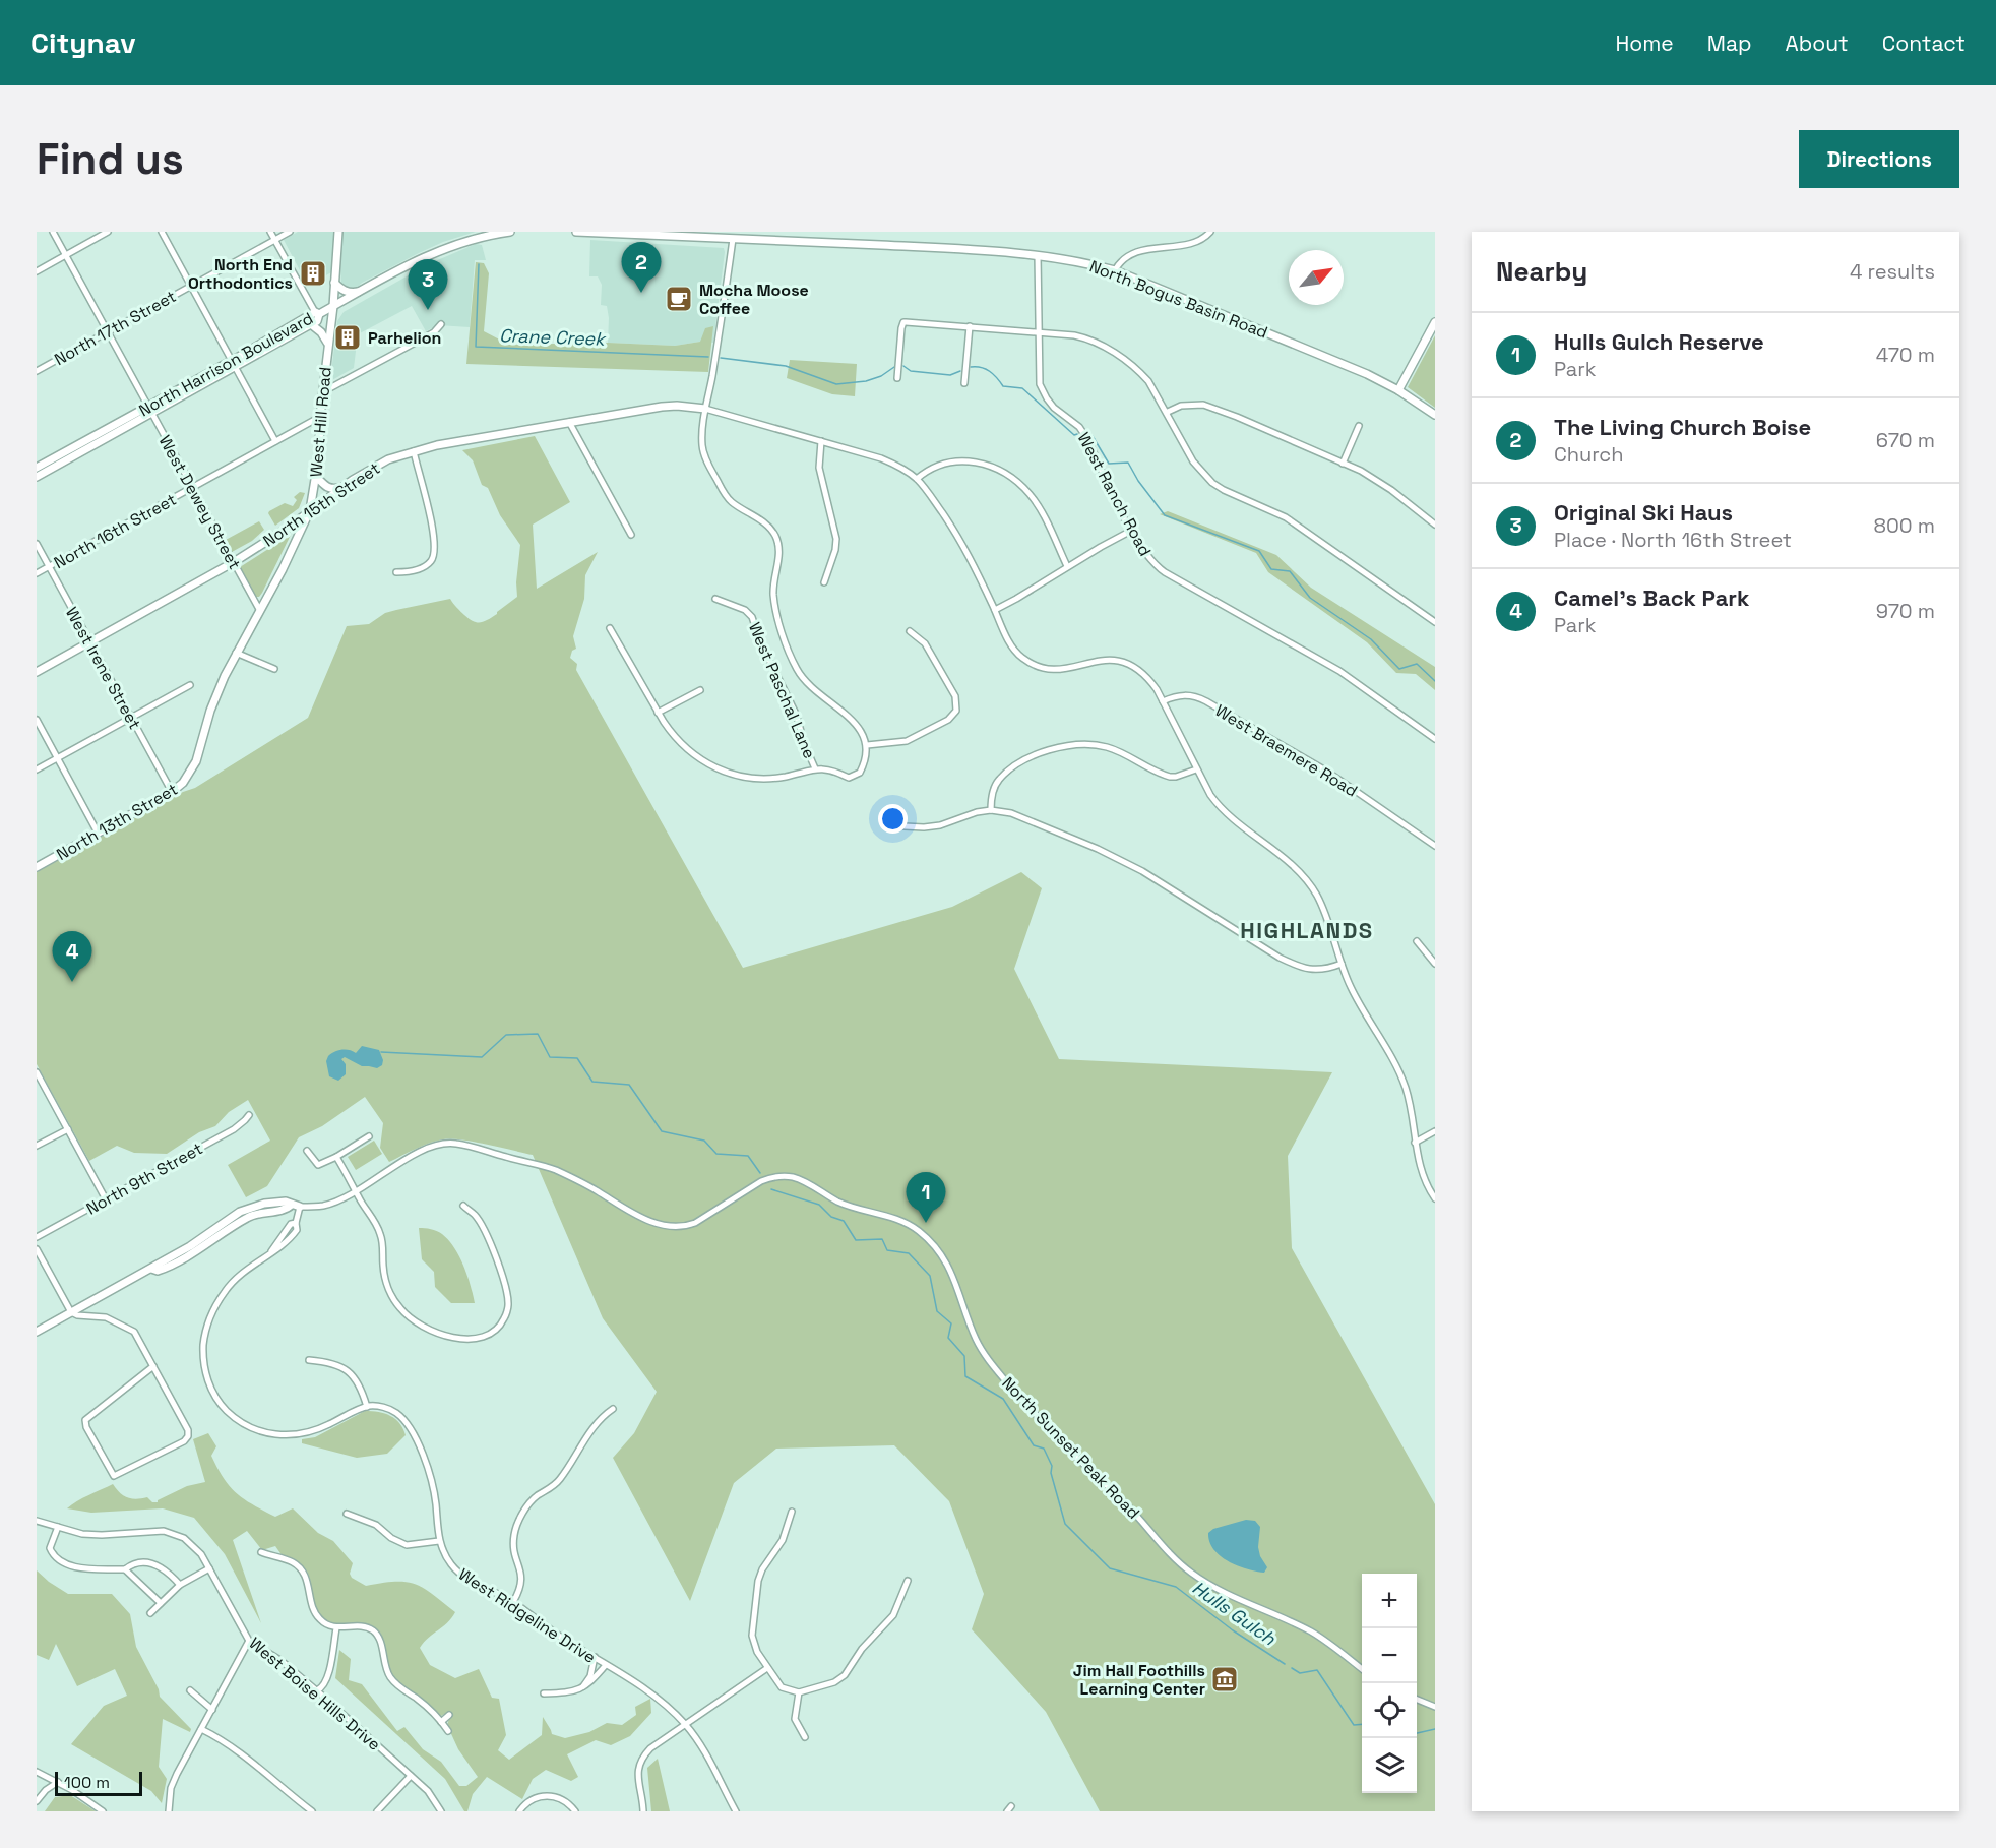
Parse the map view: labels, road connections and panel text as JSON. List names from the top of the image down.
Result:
{
  "streets": {
    "street": [
      "North Bogus Basin Road",
      "North 17th Street",
      "North Harrison Boulevard",
      "West Hill Road",
      "West Ranch Road",
      "West Dewey Street",
      "North 15th Street",
      "North 16th Street",
      "West Irene Street",
      "West Paschal Lane",
      "West Braemere Road",
      "North 13th Street",
      "North 9th Street",
      "North Sunset Peak Road",
      "West Ridgeline Drive",
      "West Boise Hills Drive"
    ]
  },
  "crossings": [
    ["North Bogus Basin Road", "West Ranch Road"],
    ["North 17th Street", "West Dewey Street"],
    ["North Harrison Boulevard", "West Dewey Street"],
    ["West Hill Road", "West Dewey Street"],
    ["West Hill Road", "North 15th Street"],
    ["West Hill Road", "North 16th Street"],
    ["West Hill Road", "North 13th Street"],
    ["West Dewey Street", "North 15th Street"],
    ["West Dewey Street", "North 16th Street"],
    ["North 15th Street", "West Irene Street"],
    ["North 16th Street", "West Irene Street"],
    ["West Irene Street", "North 13th Street"]
  ],
  "districts": ["HIGHLANDS"],
  "water": ["Crane Creek", "Hulls Gulch"],
  "places": {
    "building": ["North End Orthodontics", "Parhelion"],
    "cafe": ["Mocha Moose Coffee"],
    "museum": ["Jim Hall Foothills Learning Center"]
  },
  "scale_bar": "100 m",
  "north": "top right",
  "page": {
    "header": "Citynav",
    "nav": [
      "Home",
      "Map",
      "About",
      "Contact"
    ],
    "buttons": "Directions",
    "title": "Find us",
    "heading": ["Nearby", "4 results"],
    "pins": [
      "2",
      "3",
      "4",
      "1"
    ],
    "list": [
      {
        "mark": "1",
        "name": "Hulls Gulch Reserve",
        "note": "Park",
        "value": "470 m"
      },
      {
        "mark": "2",
        "name": "The Living Church Boise",
        "note": "Church",
        "value": "670 m"
      },
      {
        "mark": "3",
        "name": "Original Ski Haus",
        "note": "Place · North 16th Street",
        "value": "800 m"
      },
      {
        "mark": "4",
        "name": "Camel's Back Park",
        "note": "Park",
        "value": "970 m"
      }
    ],
    "map_buttons": ["+", "−"],
    "scale": "100 m"
  }
}
